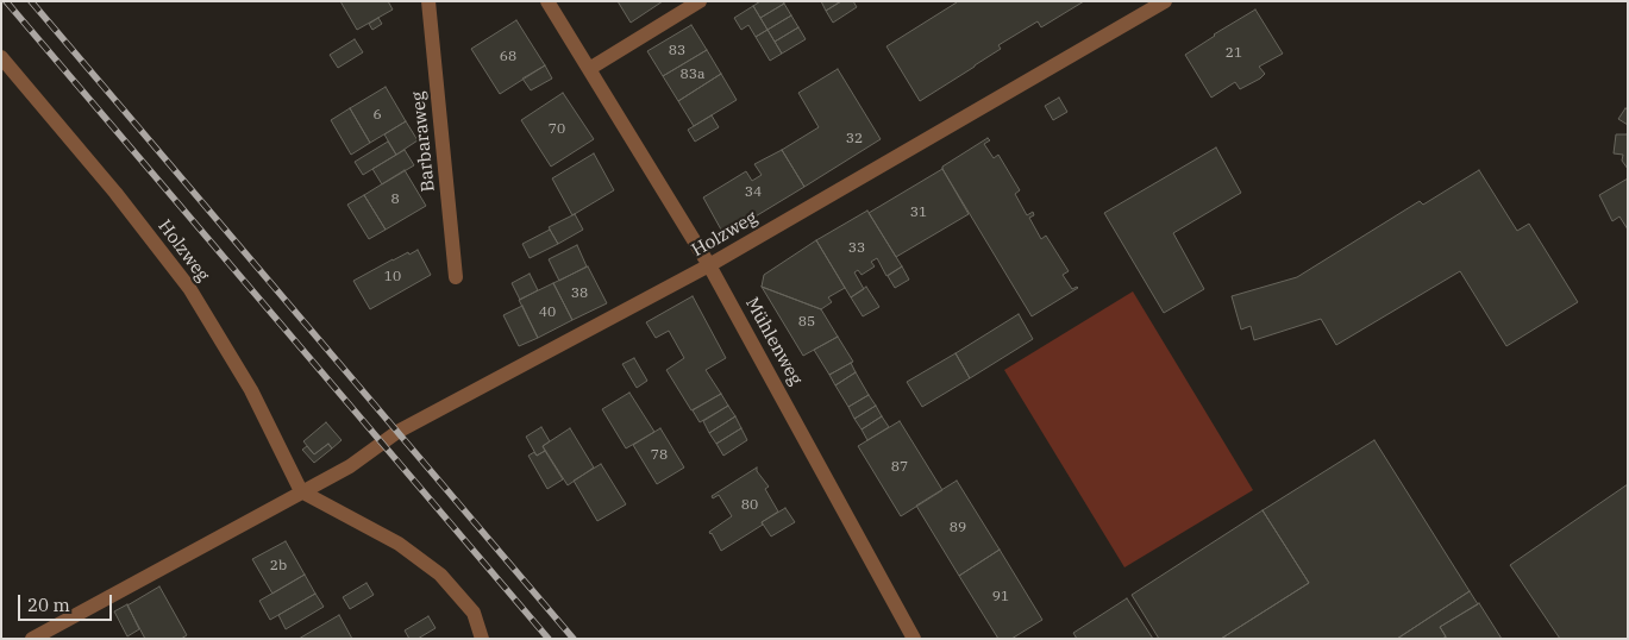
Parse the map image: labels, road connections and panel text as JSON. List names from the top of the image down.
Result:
{
  "streets": {
    "street": ["Barbaraweg", "Holzweg", "Mühlenweg"]
  },
  "crossings": [
    ["Holzweg", "Mühlenweg"]
  ],
  "house_numbers": [
    "83",
    "21",
    "68",
    "83a",
    "6",
    "70",
    "32",
    "34",
    "8",
    "31",
    "33",
    "10",
    "38",
    "40",
    "85",
    "78",
    "87",
    "80",
    "89",
    "2b",
    "91"
  ],
  "scale_bar": "20 m"
}
